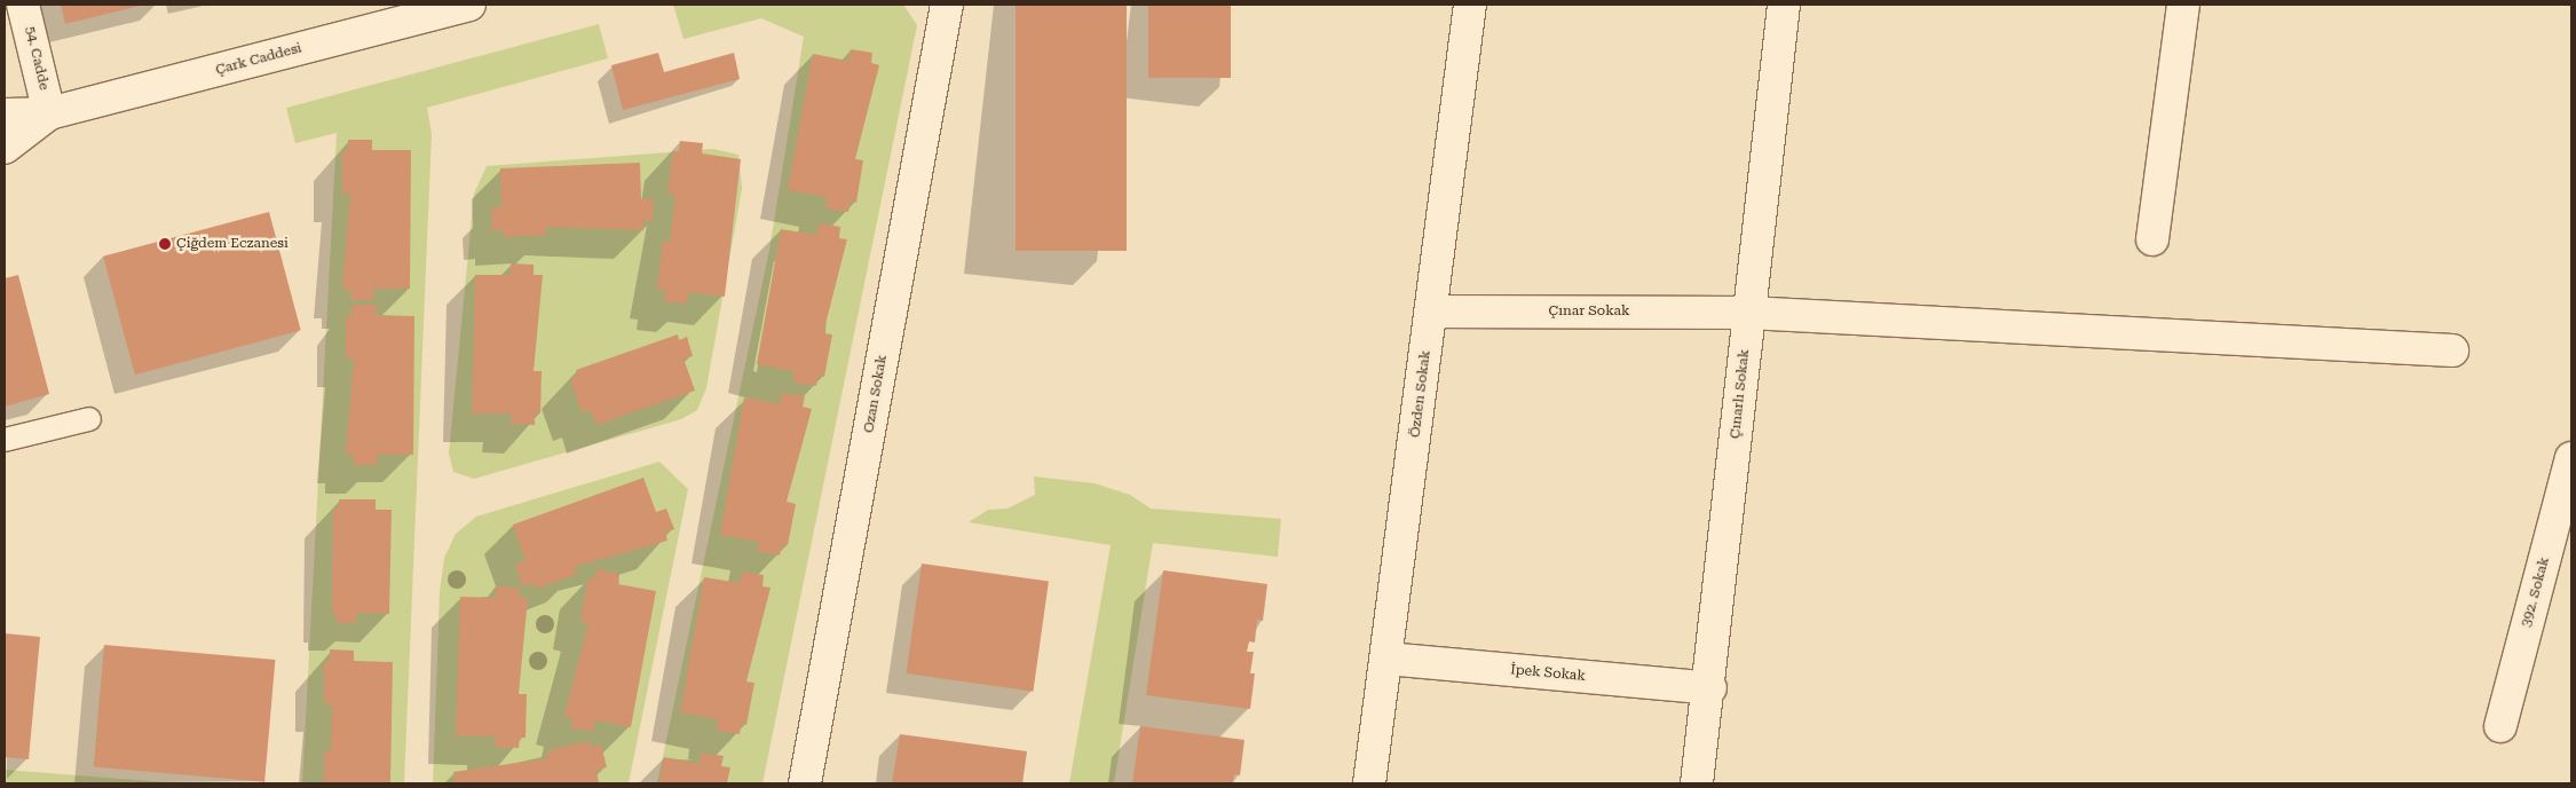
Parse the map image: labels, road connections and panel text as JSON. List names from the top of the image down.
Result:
{
  "streets": {
    "street": [
      "54. Cadde",
      "Çark Caddesi",
      "Çınar Sokak",
      "Ozan Sokak",
      "Özden Sokak",
      "Çınarlı Sokak",
      "392. Sokak",
      "İpek Sokak"
    ]
  },
  "crossings": [
    ["54. Cadde", "Çark Caddesi"],
    ["Çınar Sokak", "Özden Sokak"],
    ["Çınar Sokak", "Çınarlı Sokak"],
    ["Özden Sokak", "İpek Sokak"],
    ["Çınarlı Sokak", "İpek Sokak"]
  ],
  "places": ["Çiğdem Eczanesi"]
}
